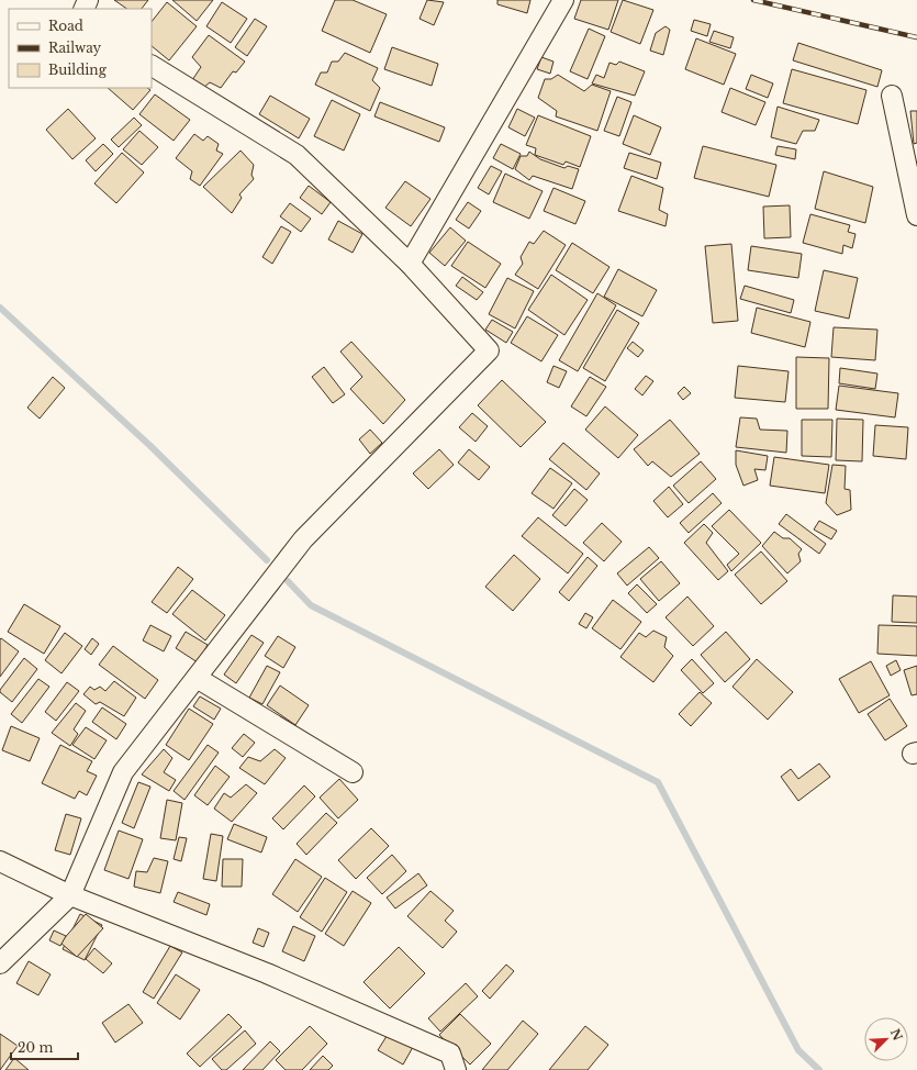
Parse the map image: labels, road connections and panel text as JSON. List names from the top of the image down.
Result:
{
  "legend": ["Road", "Railway", "Building"],
  "scale_bar": "20 m",
  "north": "top right"
}
